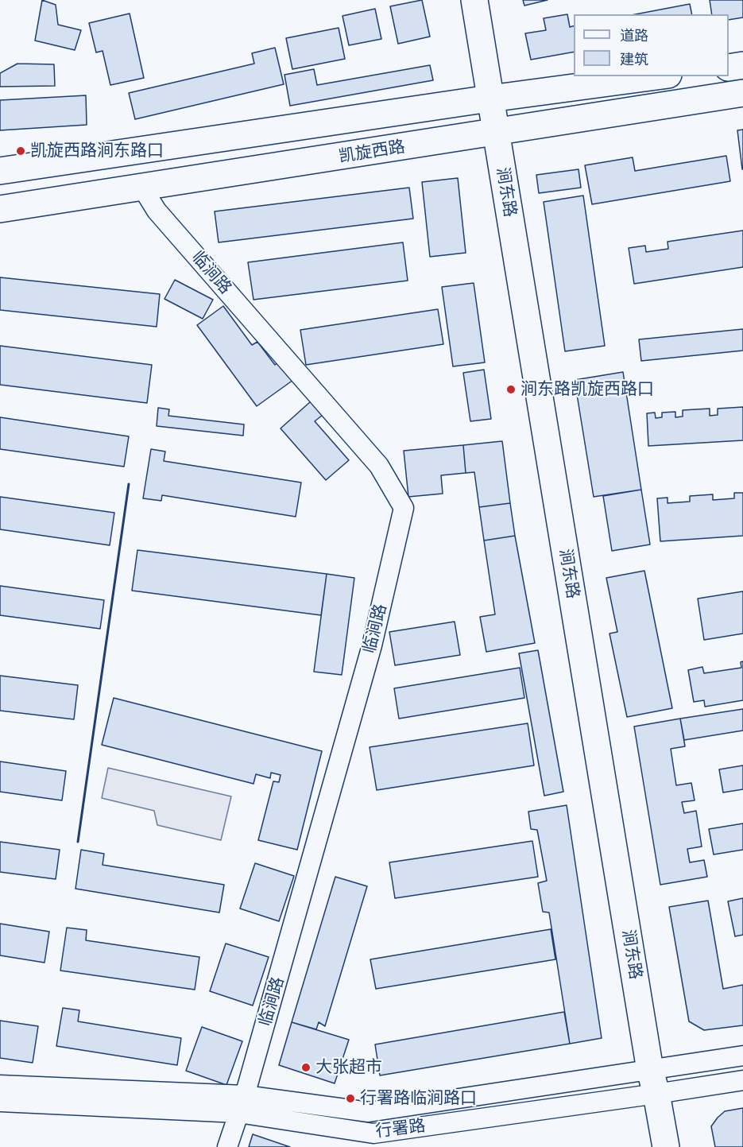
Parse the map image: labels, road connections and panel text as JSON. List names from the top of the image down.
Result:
{
  "streets": {
    "main road": ["凯旋西路", "涧东路"],
    "street": ["临涧路", "行署路"]
  },
  "crossings": [
    ["凯旋西路", "涧东路"],
    ["凯旋西路", "临涧路"],
    ["涧东路", "行署路"],
    ["临涧路", "行署路"]
  ],
  "places": [
    "凯旋西路涧东路口",
    "涧东路凯旋西路口",
    "大张超市",
    "行署路临涧路口"
  ],
  "legend": ["道路", "建筑"]
}
